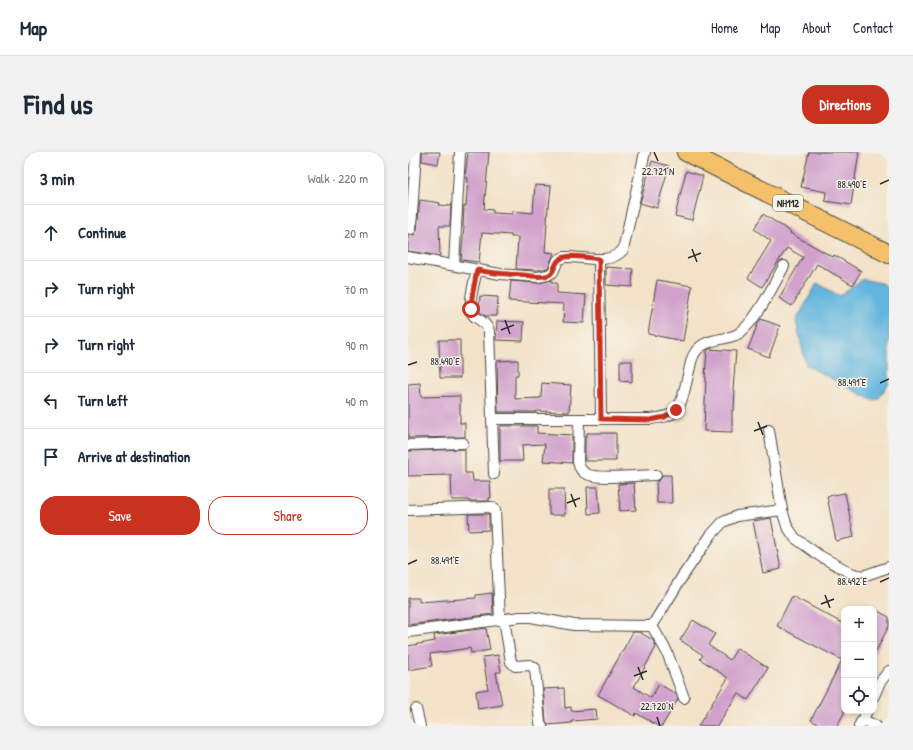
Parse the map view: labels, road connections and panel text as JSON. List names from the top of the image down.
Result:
{
  "streets": {
    "highway": ["NH112"]
  },
  "page": {
    "header": "Map",
    "nav": [
      "Home",
      "Map",
      "About",
      "Contact"
    ],
    "title": "Find us",
    "buttons": [
      "Directions",
      ["Save", "Share"]
    ],
    "heading": ["3 min", "Walk · 220 m"],
    "list": [
      ["Continue", "20 m"],
      ["Turn right", "70 m"],
      ["Turn right", "90 m"],
      ["Turn left", "40 m"],
      "Arrive at destination"
    ],
    "map_buttons": ["+", "−"]
  },
  "coordinates": [
    "22.721°N",
    "88.490°E",
    "88.491°E",
    "88.492°E",
    "22.720°N"
  ]
}
